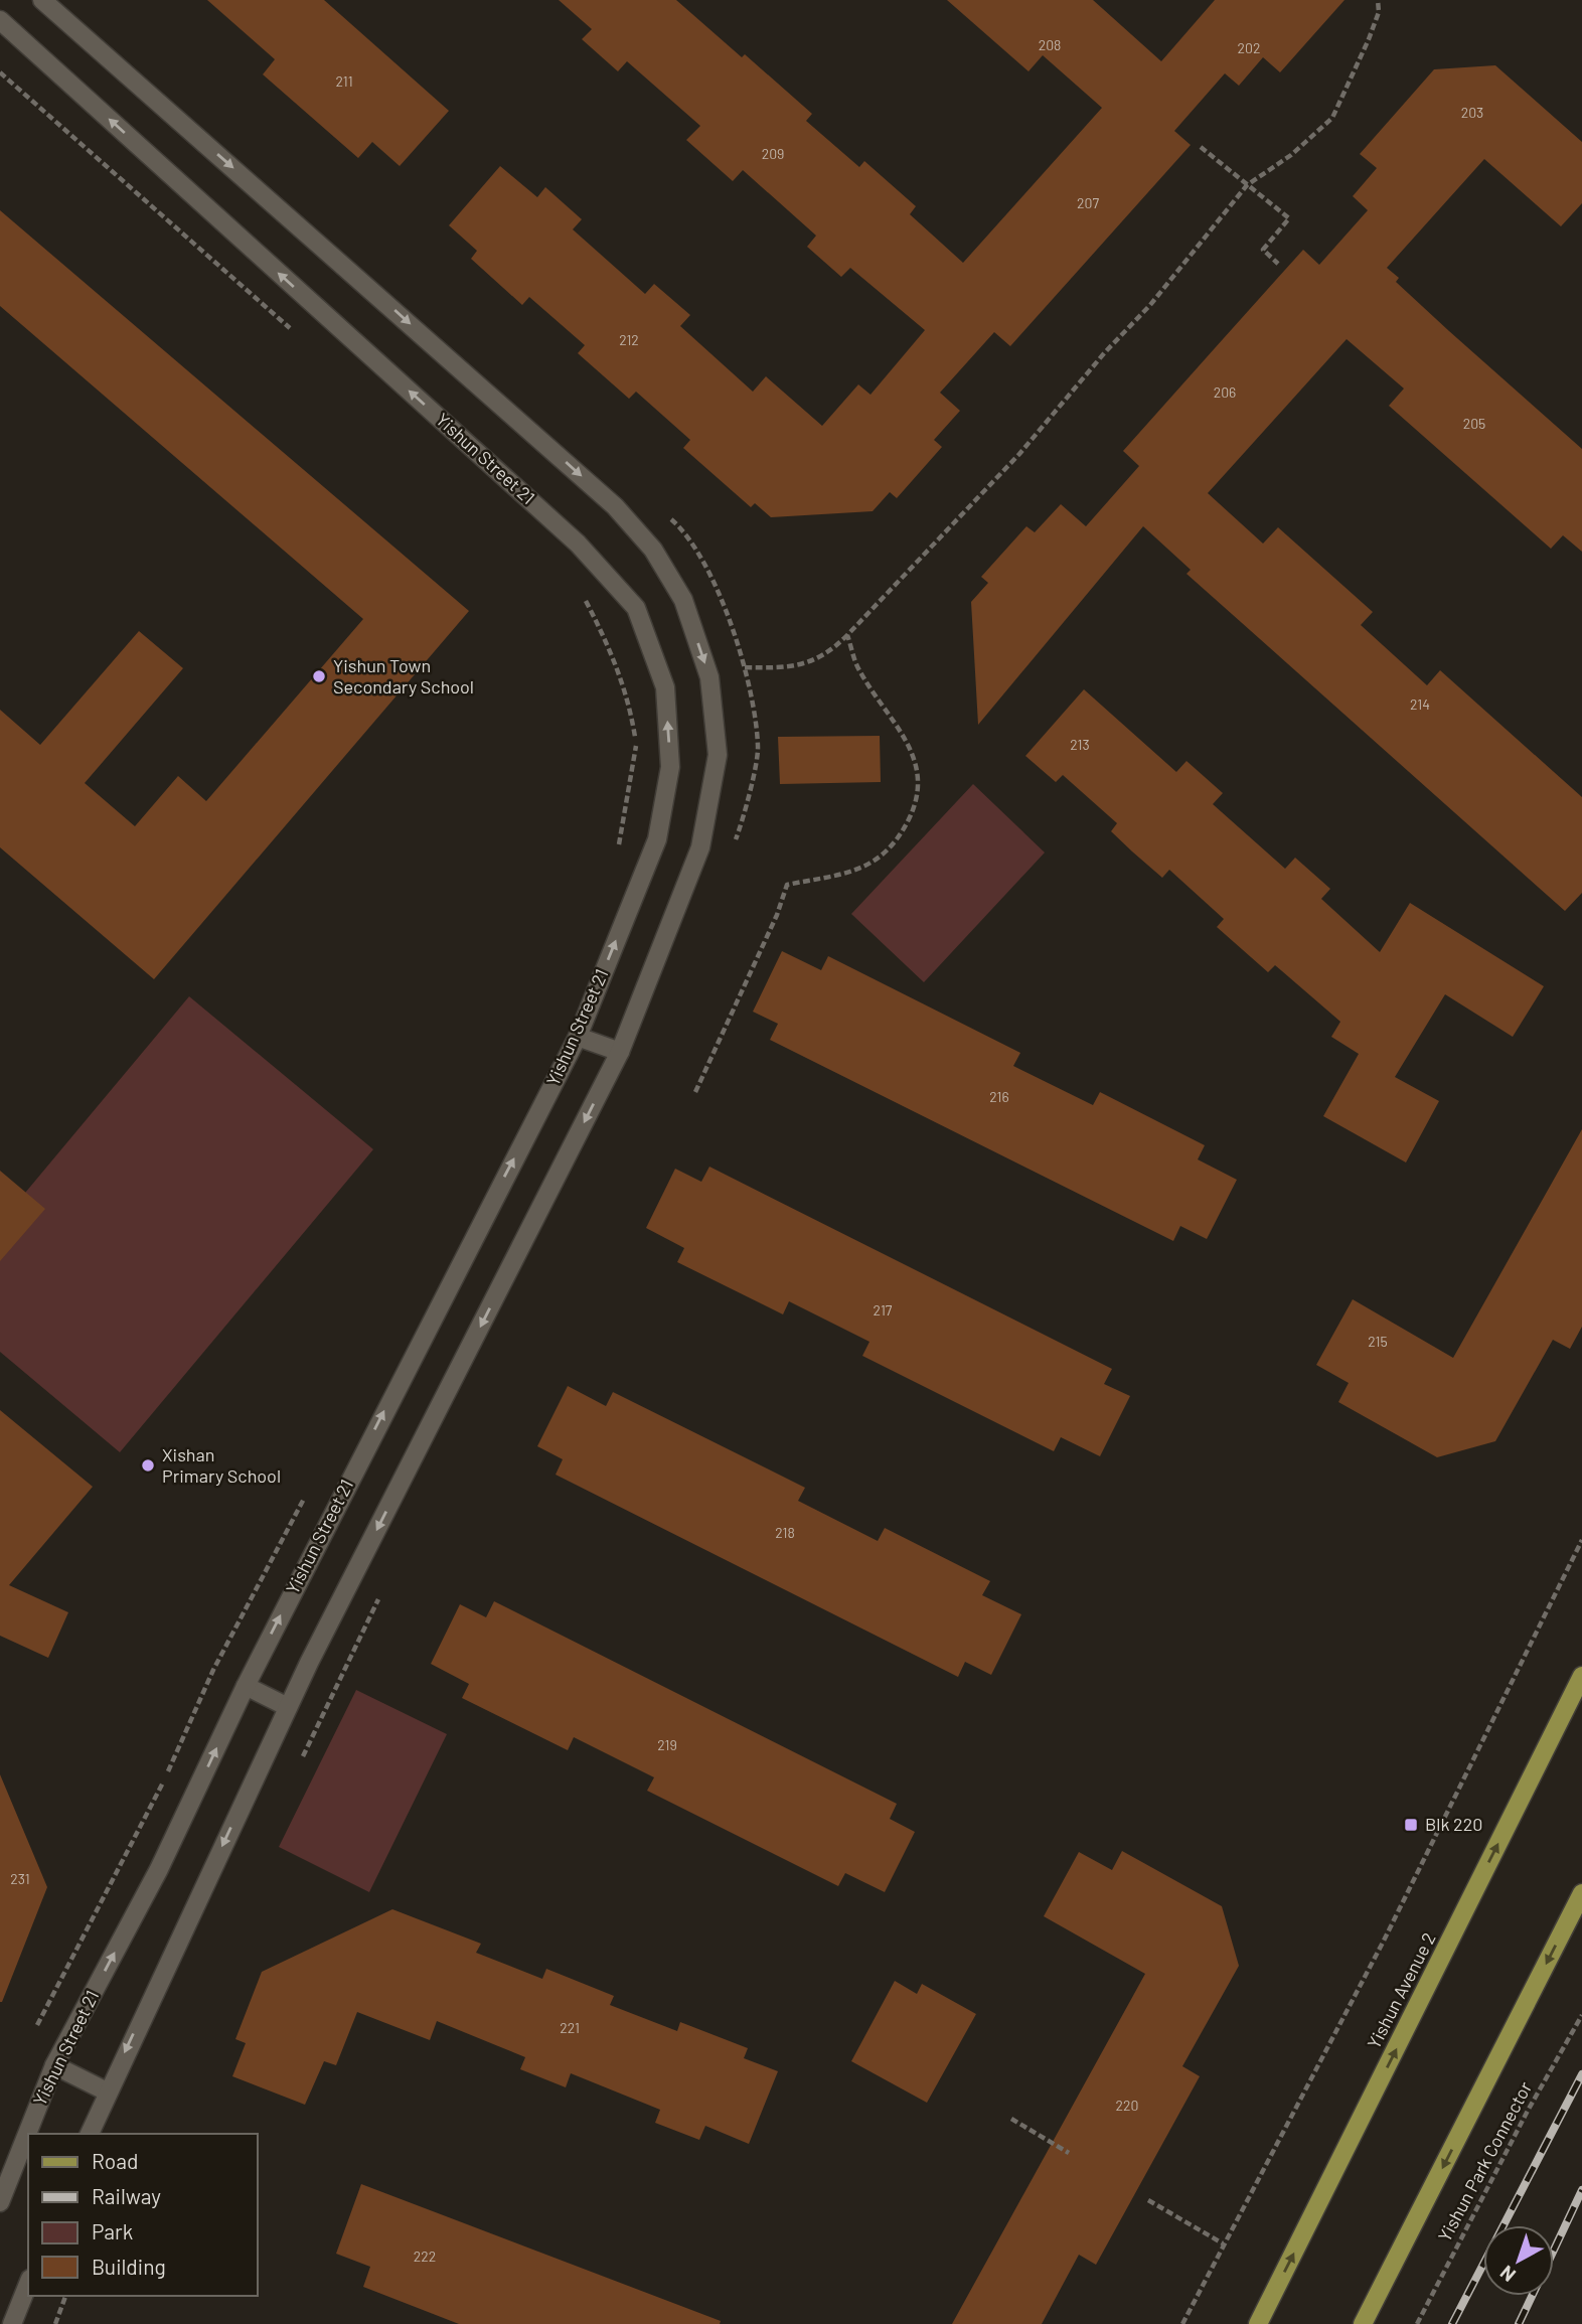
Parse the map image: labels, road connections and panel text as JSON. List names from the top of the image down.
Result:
{
  "streets": {
    "main road": ["Yishun Avenue 2"],
    "street": ["Yishun Street 21"],
    "path": ["Yishun Park Connector"]
  },
  "one_way": ["Yishun Street 21"],
  "places": {
    "other": ["Yishun Town Secondary School", "Xishan Primary School"],
    "transit": ["Blk 220"]
  },
  "house_numbers": [
    "208",
    "202",
    "211",
    "203",
    "209",
    "207",
    "212",
    "206",
    "205",
    "214",
    "213",
    "216",
    "217",
    "215",
    "218",
    "219",
    "231",
    "221",
    "220",
    "222"
  ],
  "legend": [
    "Road",
    "Railway",
    "Park",
    "Building"
  ],
  "north": "bottom left"
}
